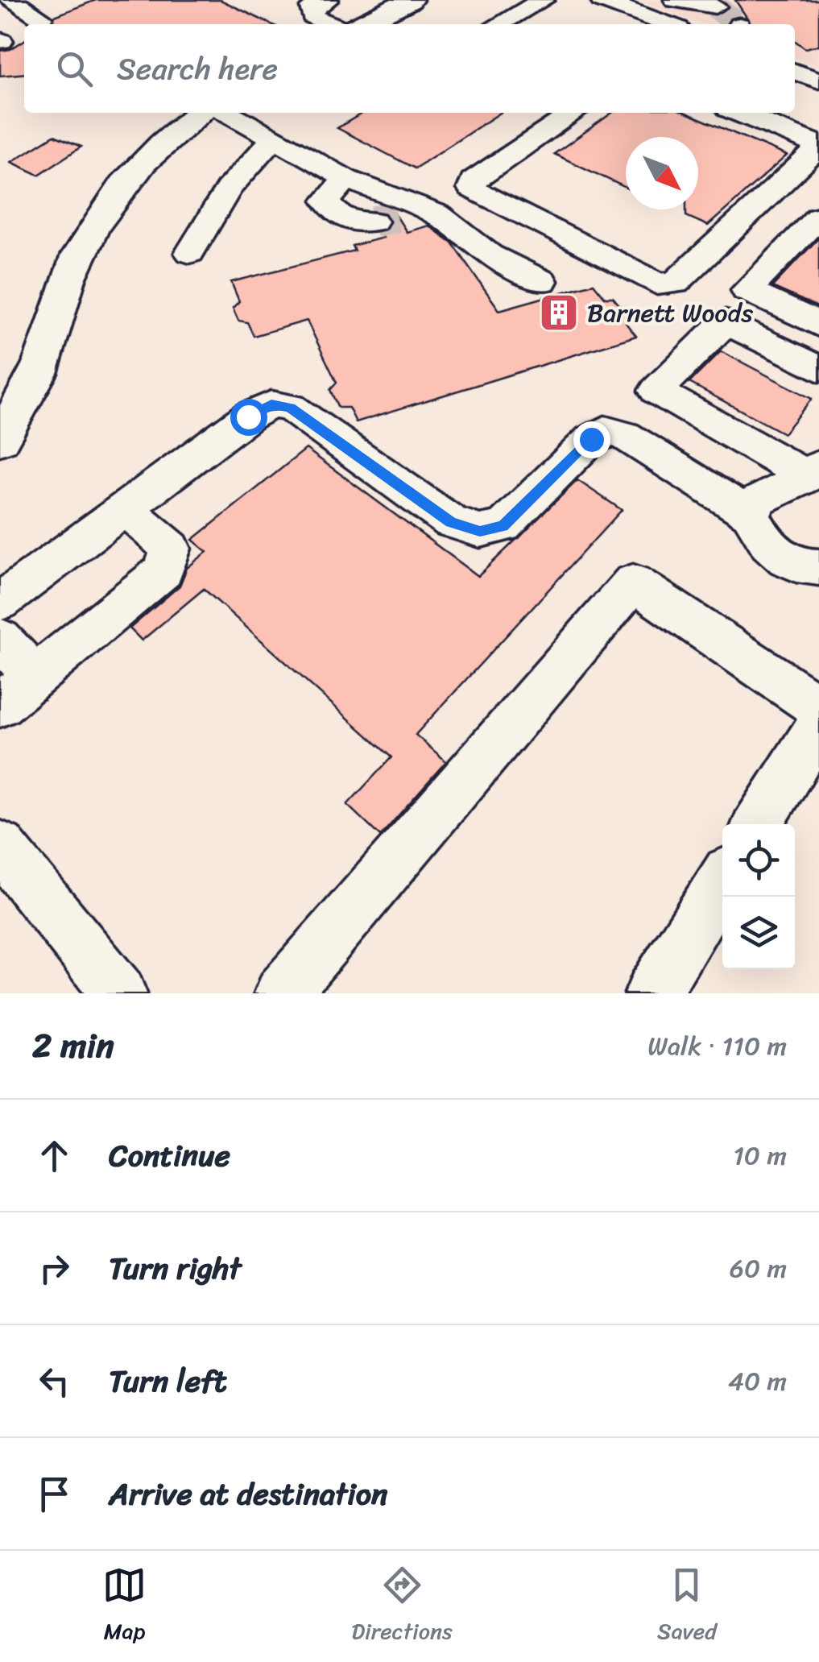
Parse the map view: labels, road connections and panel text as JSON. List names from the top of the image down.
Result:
{
  "places": {
    "building": ["Barnett Woods"]
  },
  "north": "bottom right",
  "page": {
    "search": "Search here",
    "heading": ["2 min", "Walk · 110 m"],
    "list": [
      ["Continue", "10 m"],
      ["Turn right", "60 m"],
      ["Turn left", "40 m"],
      "Arrive at destination"
    ],
    "nav": ["Map", "Directions", "Saved"]
  }
}
